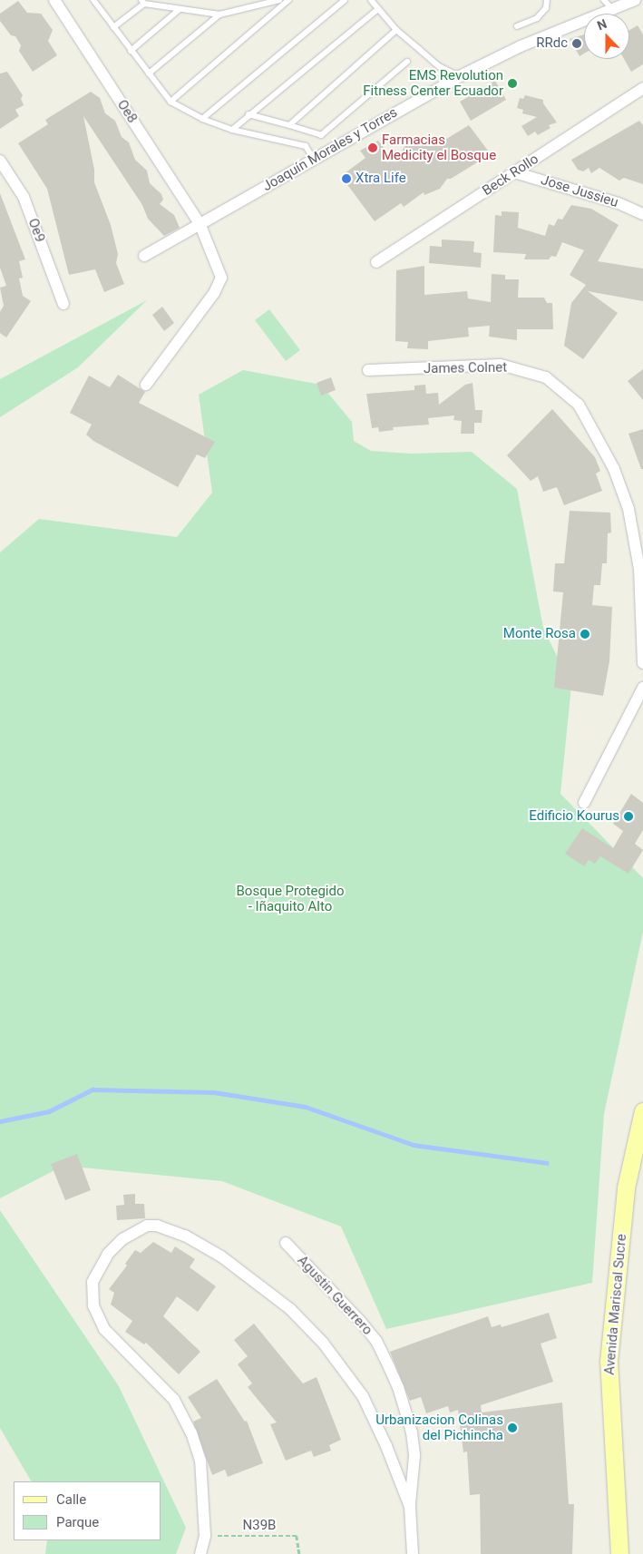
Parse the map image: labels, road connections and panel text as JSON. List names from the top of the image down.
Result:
{
  "streets": {
    "main road": ["Avenida Mariscal Sucre"],
    "street": [
      "Oe8",
      "Joaquín Morales y Torres",
      "Beck Rollo",
      "Jose Jussieu",
      "Oe9",
      "James Colnet",
      "Agustin Guerrero"
    ],
    "path": ["N39B"]
  },
  "crossings": [
    ["Oe8", "Joaquín Morales y Torres"],
    ["Beck Rollo", "Jose Jussieu"]
  ],
  "parks": ["Bosque Protegido - Iñaquito Alto"],
  "places": [
    "RRdc",
    "EMS Revolution Fitness Center Ecuador",
    "Farmacias Medicity el Bosque",
    "Xtra Life",
    "Monte Rosa",
    "Edificio Kourus",
    "Urbanizacion Colinas del Pichincha"
  ],
  "legend": ["Calle", "Parque"],
  "north": "top"
}
